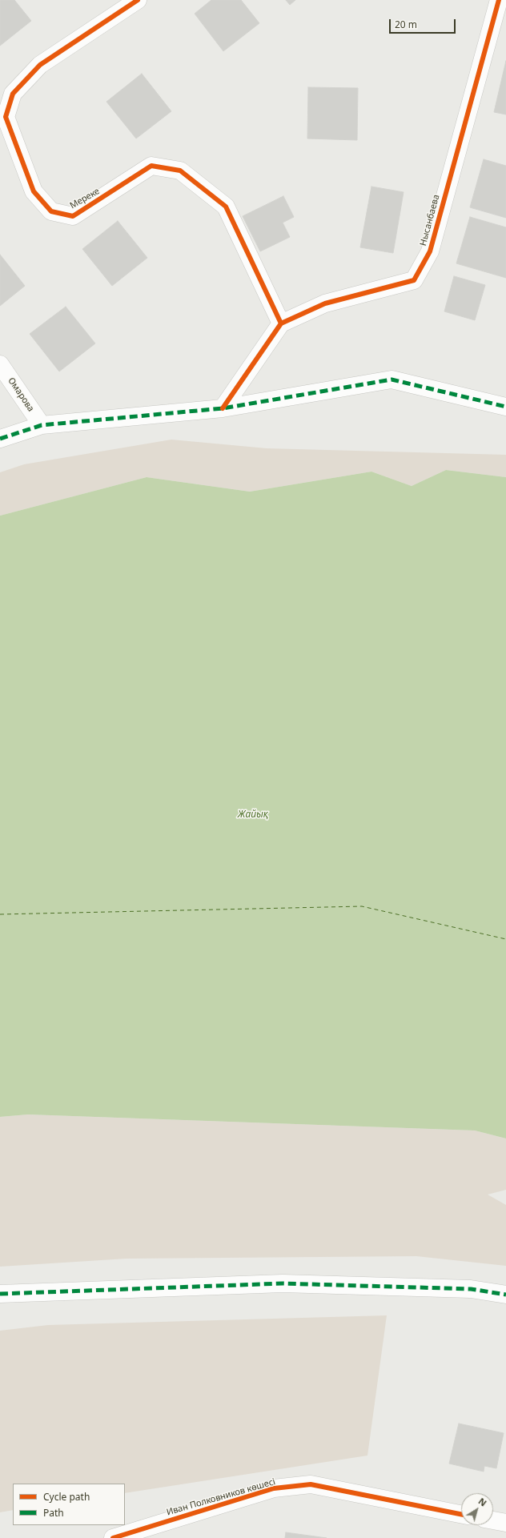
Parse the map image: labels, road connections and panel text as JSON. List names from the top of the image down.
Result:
{
  "streets": {
    "street": [
      "Мереке",
      "Нысанбаева",
      "Омарова",
      "Иван Полковников көшесі"
    ]
  },
  "crossings": [
    ["Мереке", "Нысанбаева"]
  ],
  "water": ["Жайық"],
  "legend": ["Cycle path", "Path"],
  "scale_bar": "20 m",
  "north": "top right"
}
